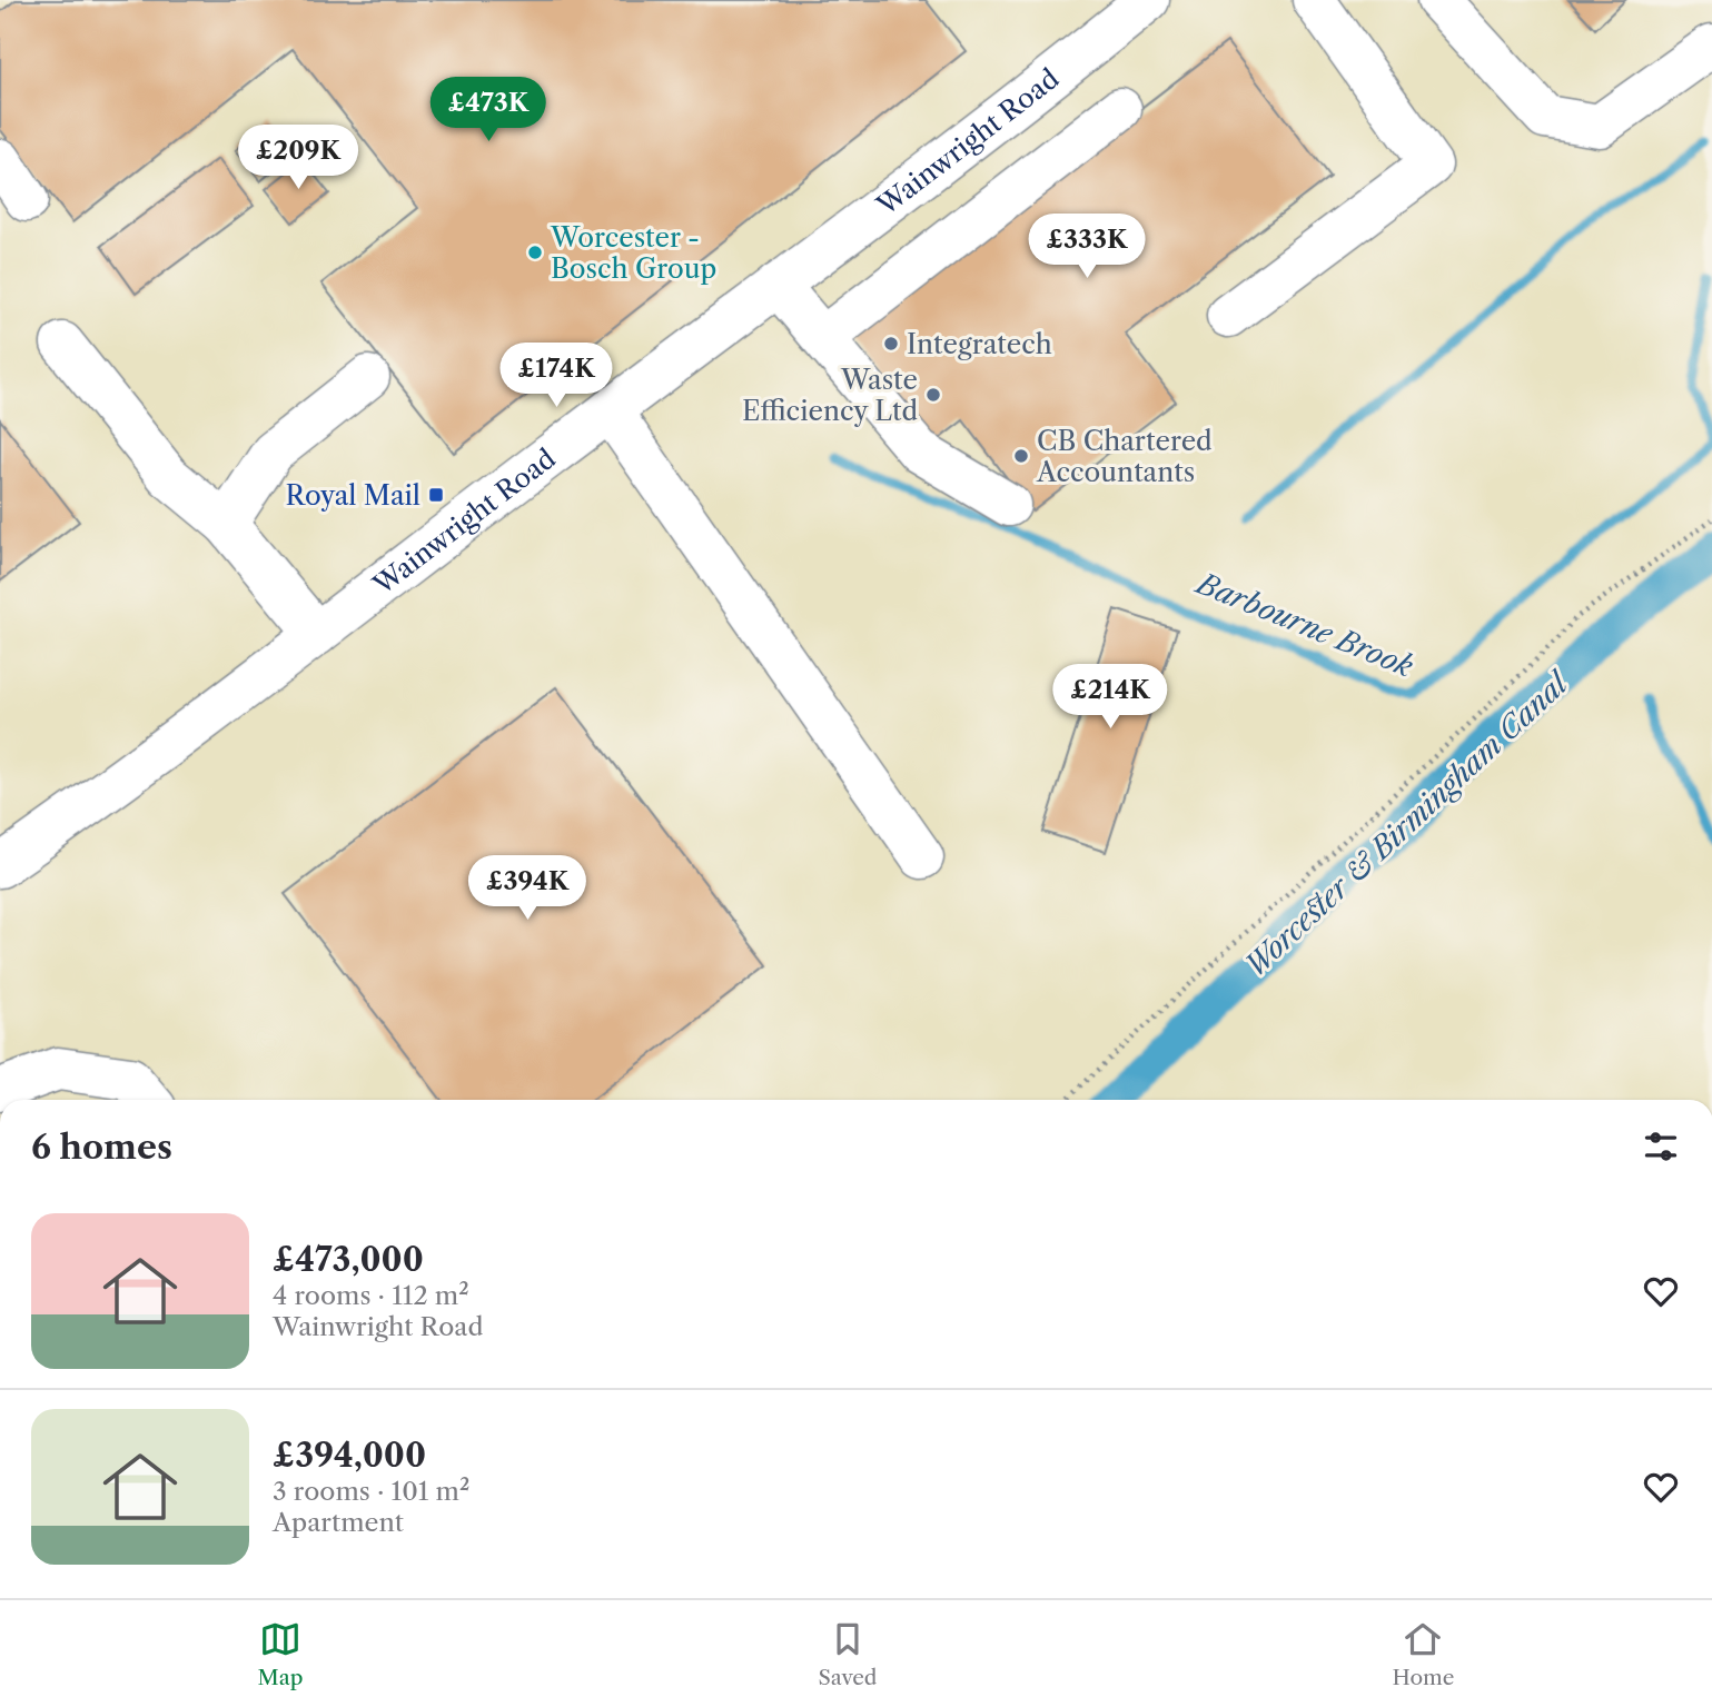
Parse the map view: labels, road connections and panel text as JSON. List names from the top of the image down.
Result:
{
  "streets": {
    "street": ["Wainwright Road"]
  },
  "water": ["Barbourne Brook", "Worcester & Birmingham Canal"],
  "places": {
    "other": [
      "Worcester - Bosch Group",
      "Integratech",
      "Waste Efficiency Ltd",
      "CB Chartered Accountants"
    ],
    "transit": ["Royal Mail"]
  },
  "page": {
    "price": [
      "£473K",
      "£209K",
      "£333K",
      "£174K",
      "£214K",
      "£394K"
    ],
    "heading": "6 homes",
    "list": [
      {
        "name": "£473,000",
        "note": "4 rooms · 112 m² · Wainwright Road"
      },
      {
        "name": "£394,000",
        "note": "3 rooms · 101 m² · Apartment"
      }
    ],
    "tabs": ["Map", "Saved", "Home"]
  }
}
